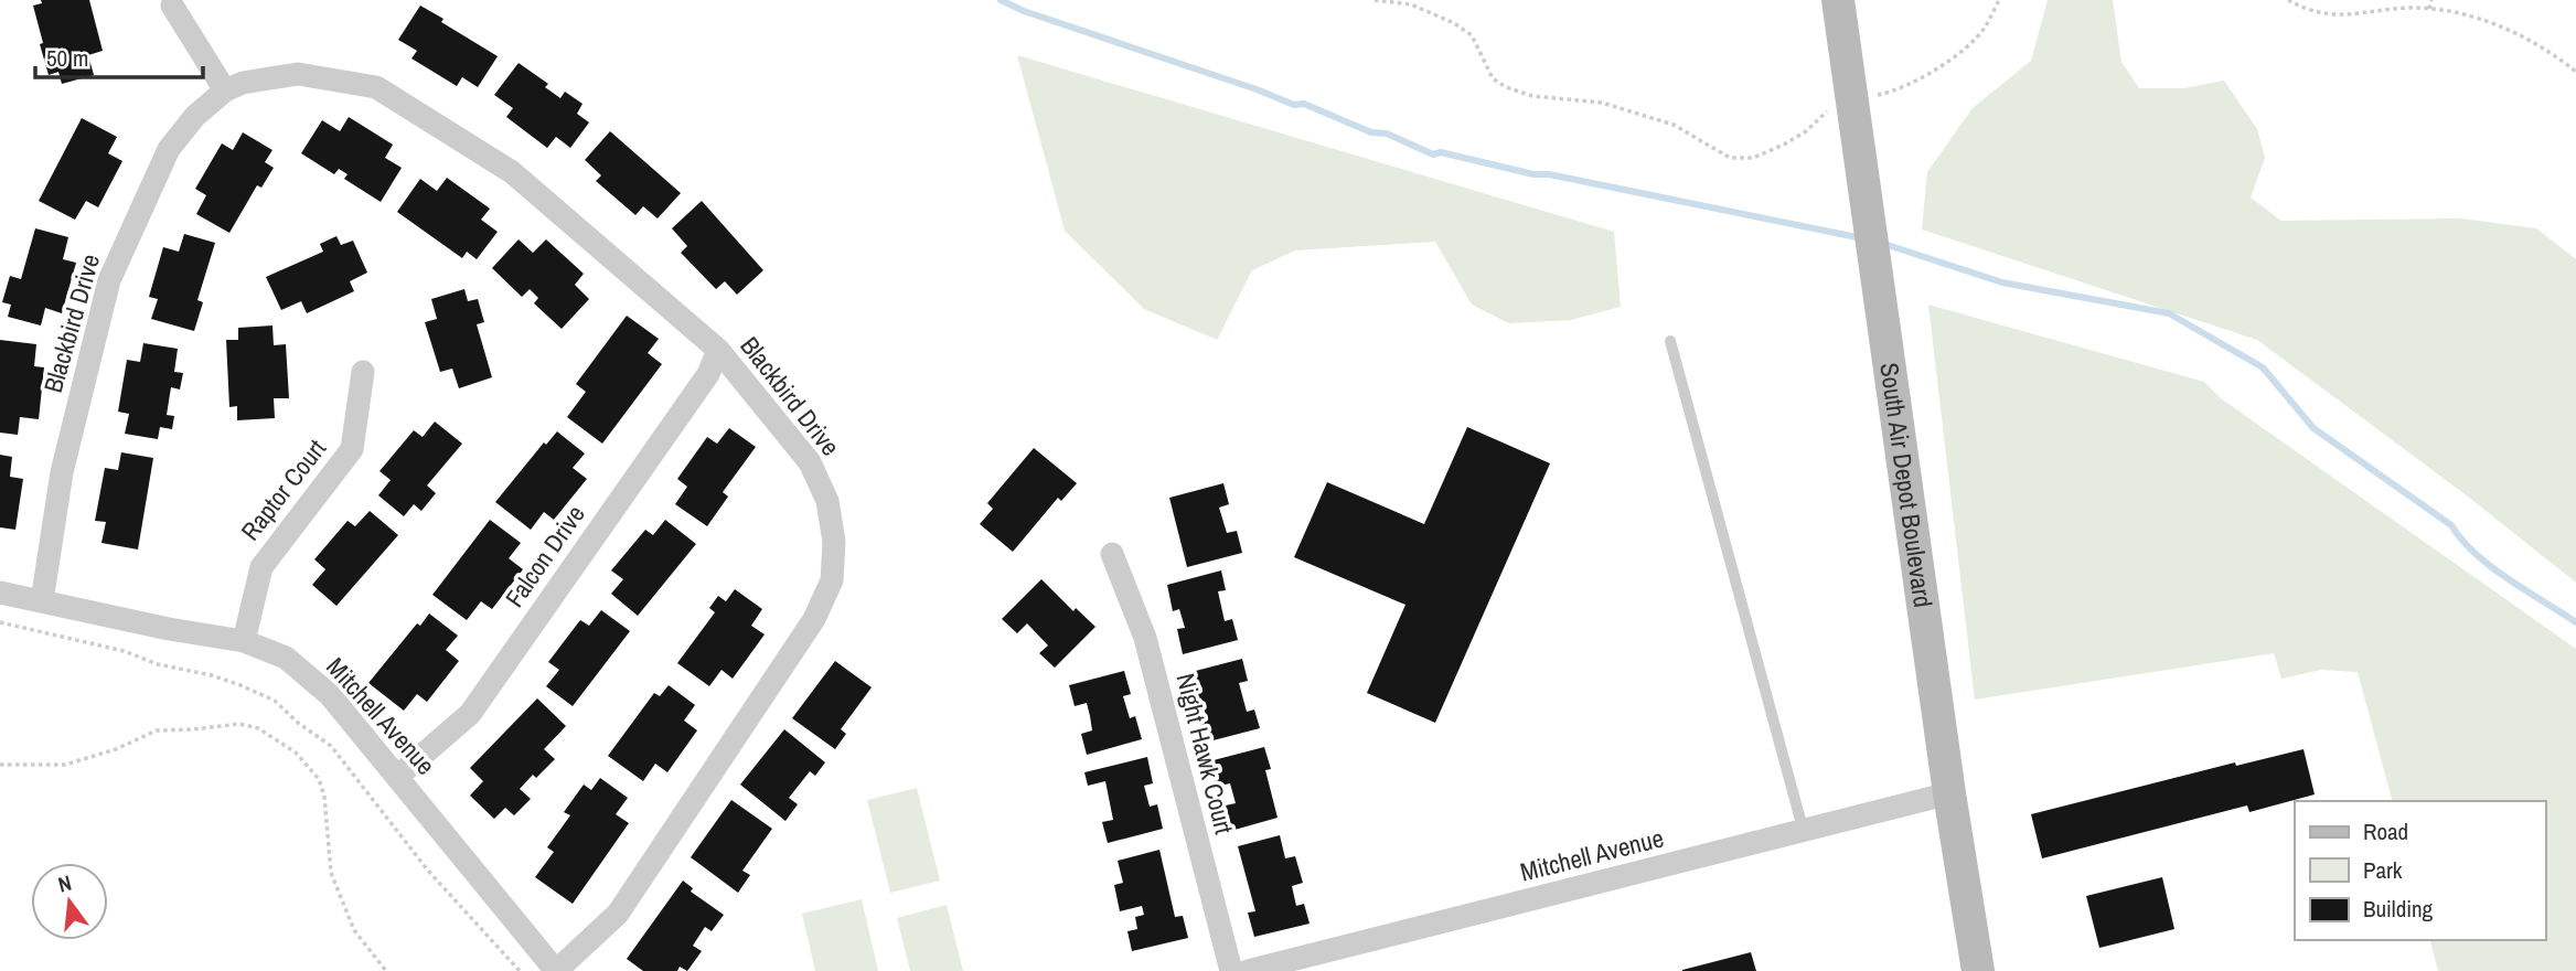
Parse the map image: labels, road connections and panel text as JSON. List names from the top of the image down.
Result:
{
  "streets": {
    "street": [
      "Blackbird Drive",
      "South Air Depot Boulevard",
      "Raptor Court",
      "Falcon Drive",
      "Mitchell Avenue",
      "Night Hawk Court"
    ]
  },
  "crossings": [
    ["Blackbird Drive", "Falcon Drive"],
    ["Blackbird Drive", "Mitchell Avenue"],
    ["South Air Depot Boulevard", "Mitchell Avenue"],
    ["Raptor Court", "Mitchell Avenue"],
    ["Falcon Drive", "Mitchell Avenue"]
  ],
  "legend": ["Road", "Park", "Building"],
  "scale_bar": "50 m",
  "north": "top"
}
